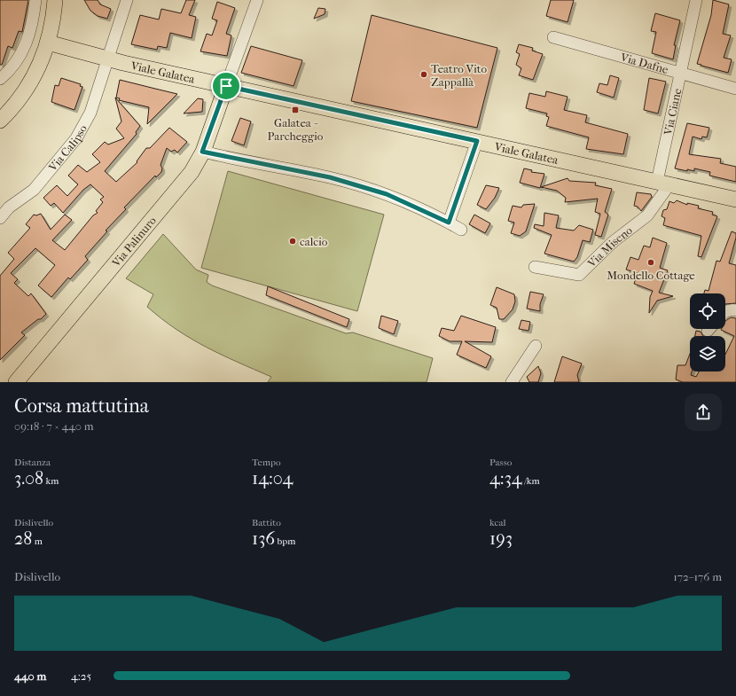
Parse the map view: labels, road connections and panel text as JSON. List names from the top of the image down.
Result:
{
  "streets": {
    "main road": ["Viale Galatea", "Via Palinuro"],
    "street": [
      "Via Dafne",
      "Via Ciane",
      "Via Calipso",
      "Via Miseno"
    ]
  },
  "crossings": [
    ["Via Dafne", "Via Ciane"],
    ["Viale Galatea", "Via Ciane"],
    ["Viale Galatea", "Via Calipso"],
    ["Viale Galatea", "Via Palinuro"],
    ["Viale Galatea", "Via Miseno"],
    ["Via Ciane", "Via Miseno"]
  ],
  "places": {
    "other": ["Teatro Vito Zappallà", "calcio", "Mondello Cottage"],
    "transit": ["Galatea - Parcheggio"]
  },
  "page": {
    "heading": ["Corsa mattutina", "09:18 · 7 × 440 m"],
    "stats": [
      ["Distanza", "3.08 km"],
      ["Tempo", "14:04"],
      ["Passo", "4:34 /km"],
      ["Dislivello", "28 m"],
      ["Battito", "136 bpm"],
      ["kcal", "193"]
    ],
    "chart": ["Dislivello", "172–176 m"],
    "list": [
      {
        "name": "440 m",
        "note": "4:25"
      }
    ]
  }
}
